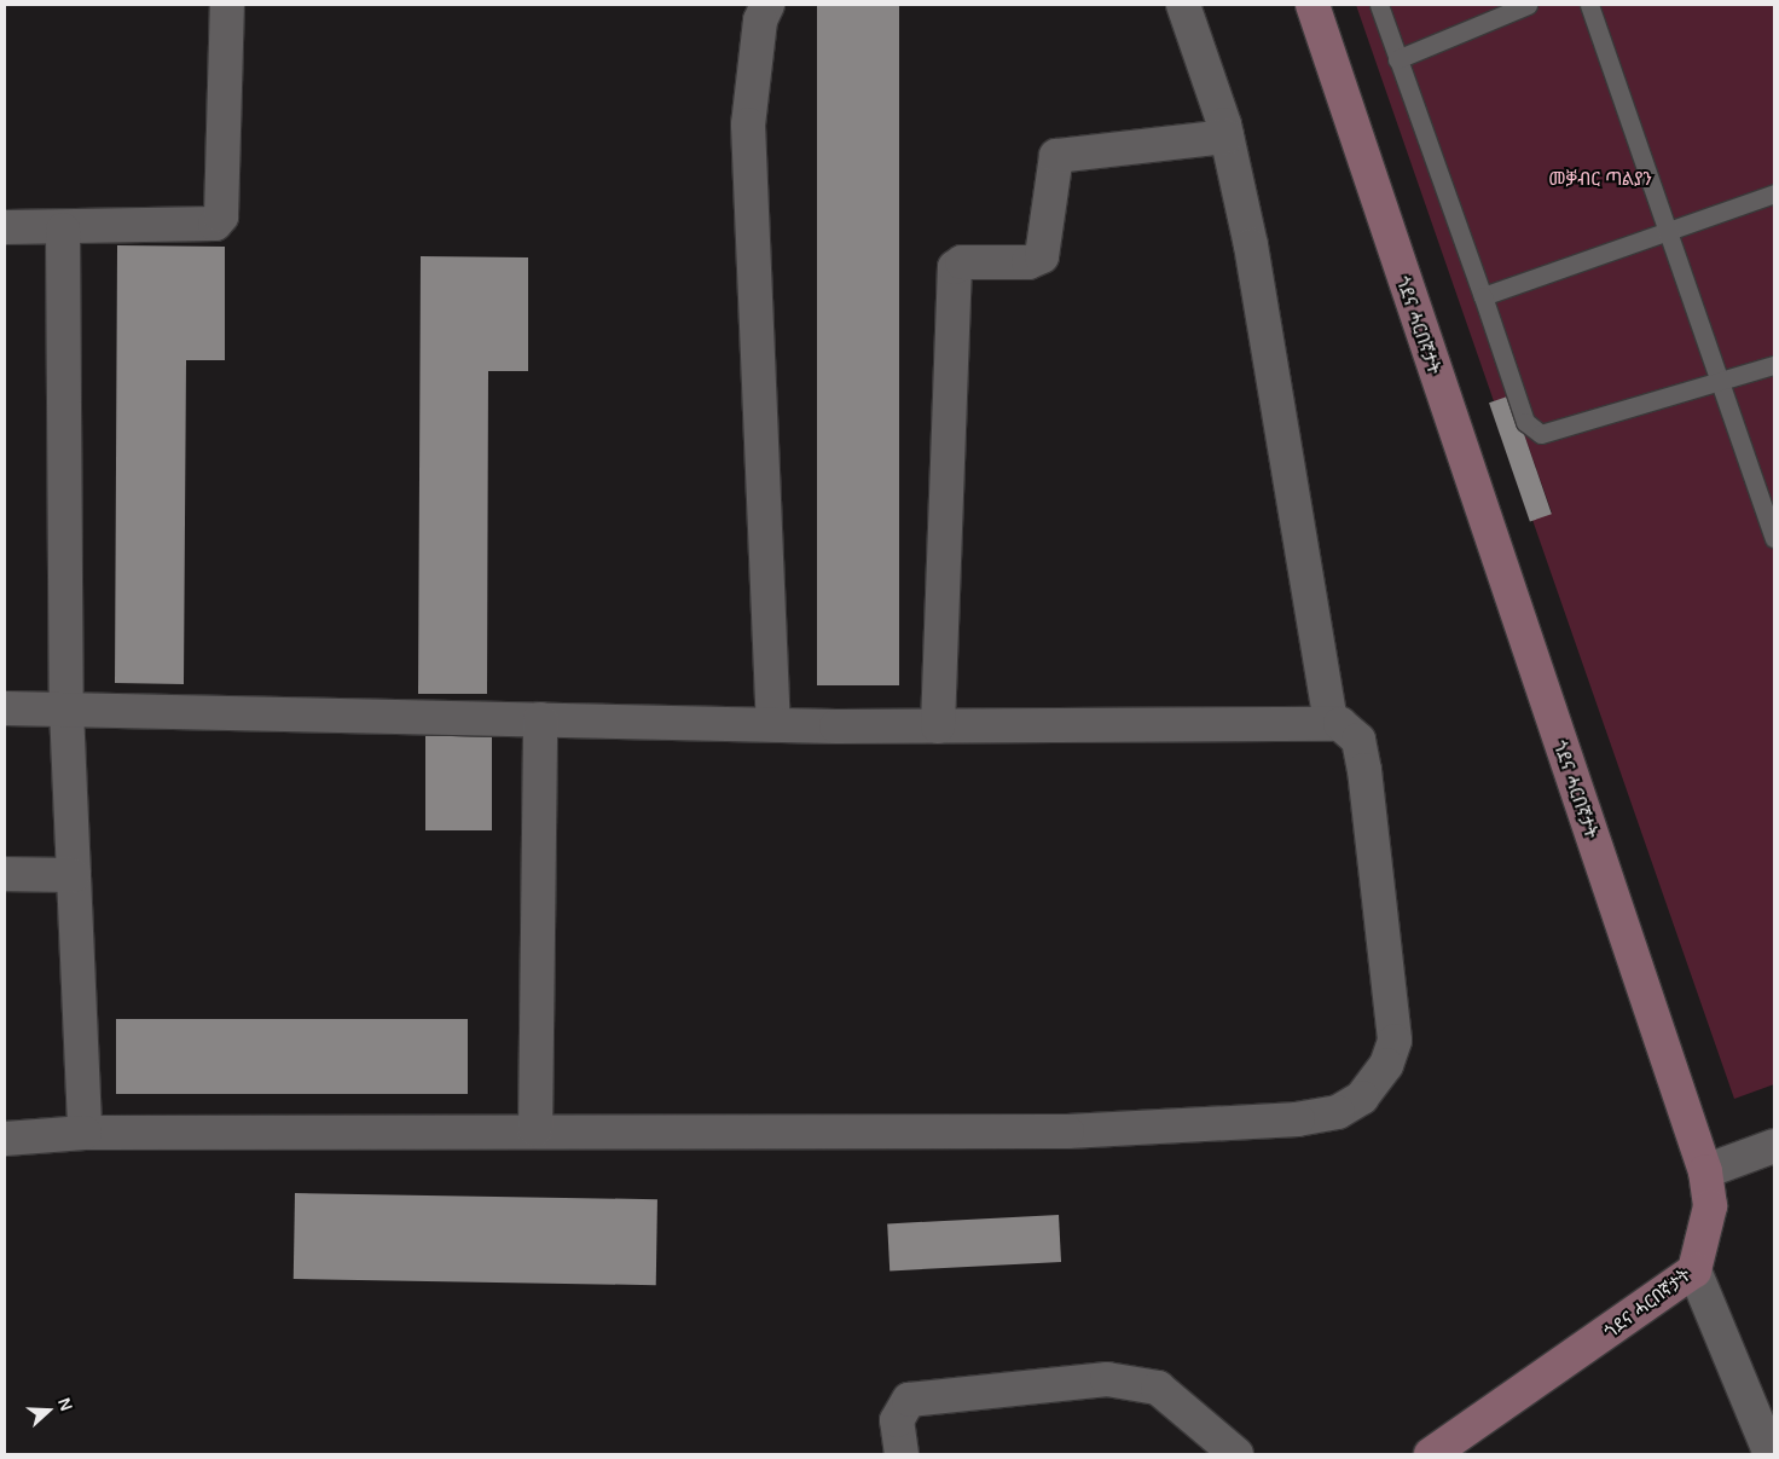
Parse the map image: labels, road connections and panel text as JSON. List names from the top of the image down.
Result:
{
  "streets": {
    "main road": ["ጎደና ሓርበኛታት"]
  },
  "parks": ["መቓብር ጣልያን"],
  "north": "right"
}
